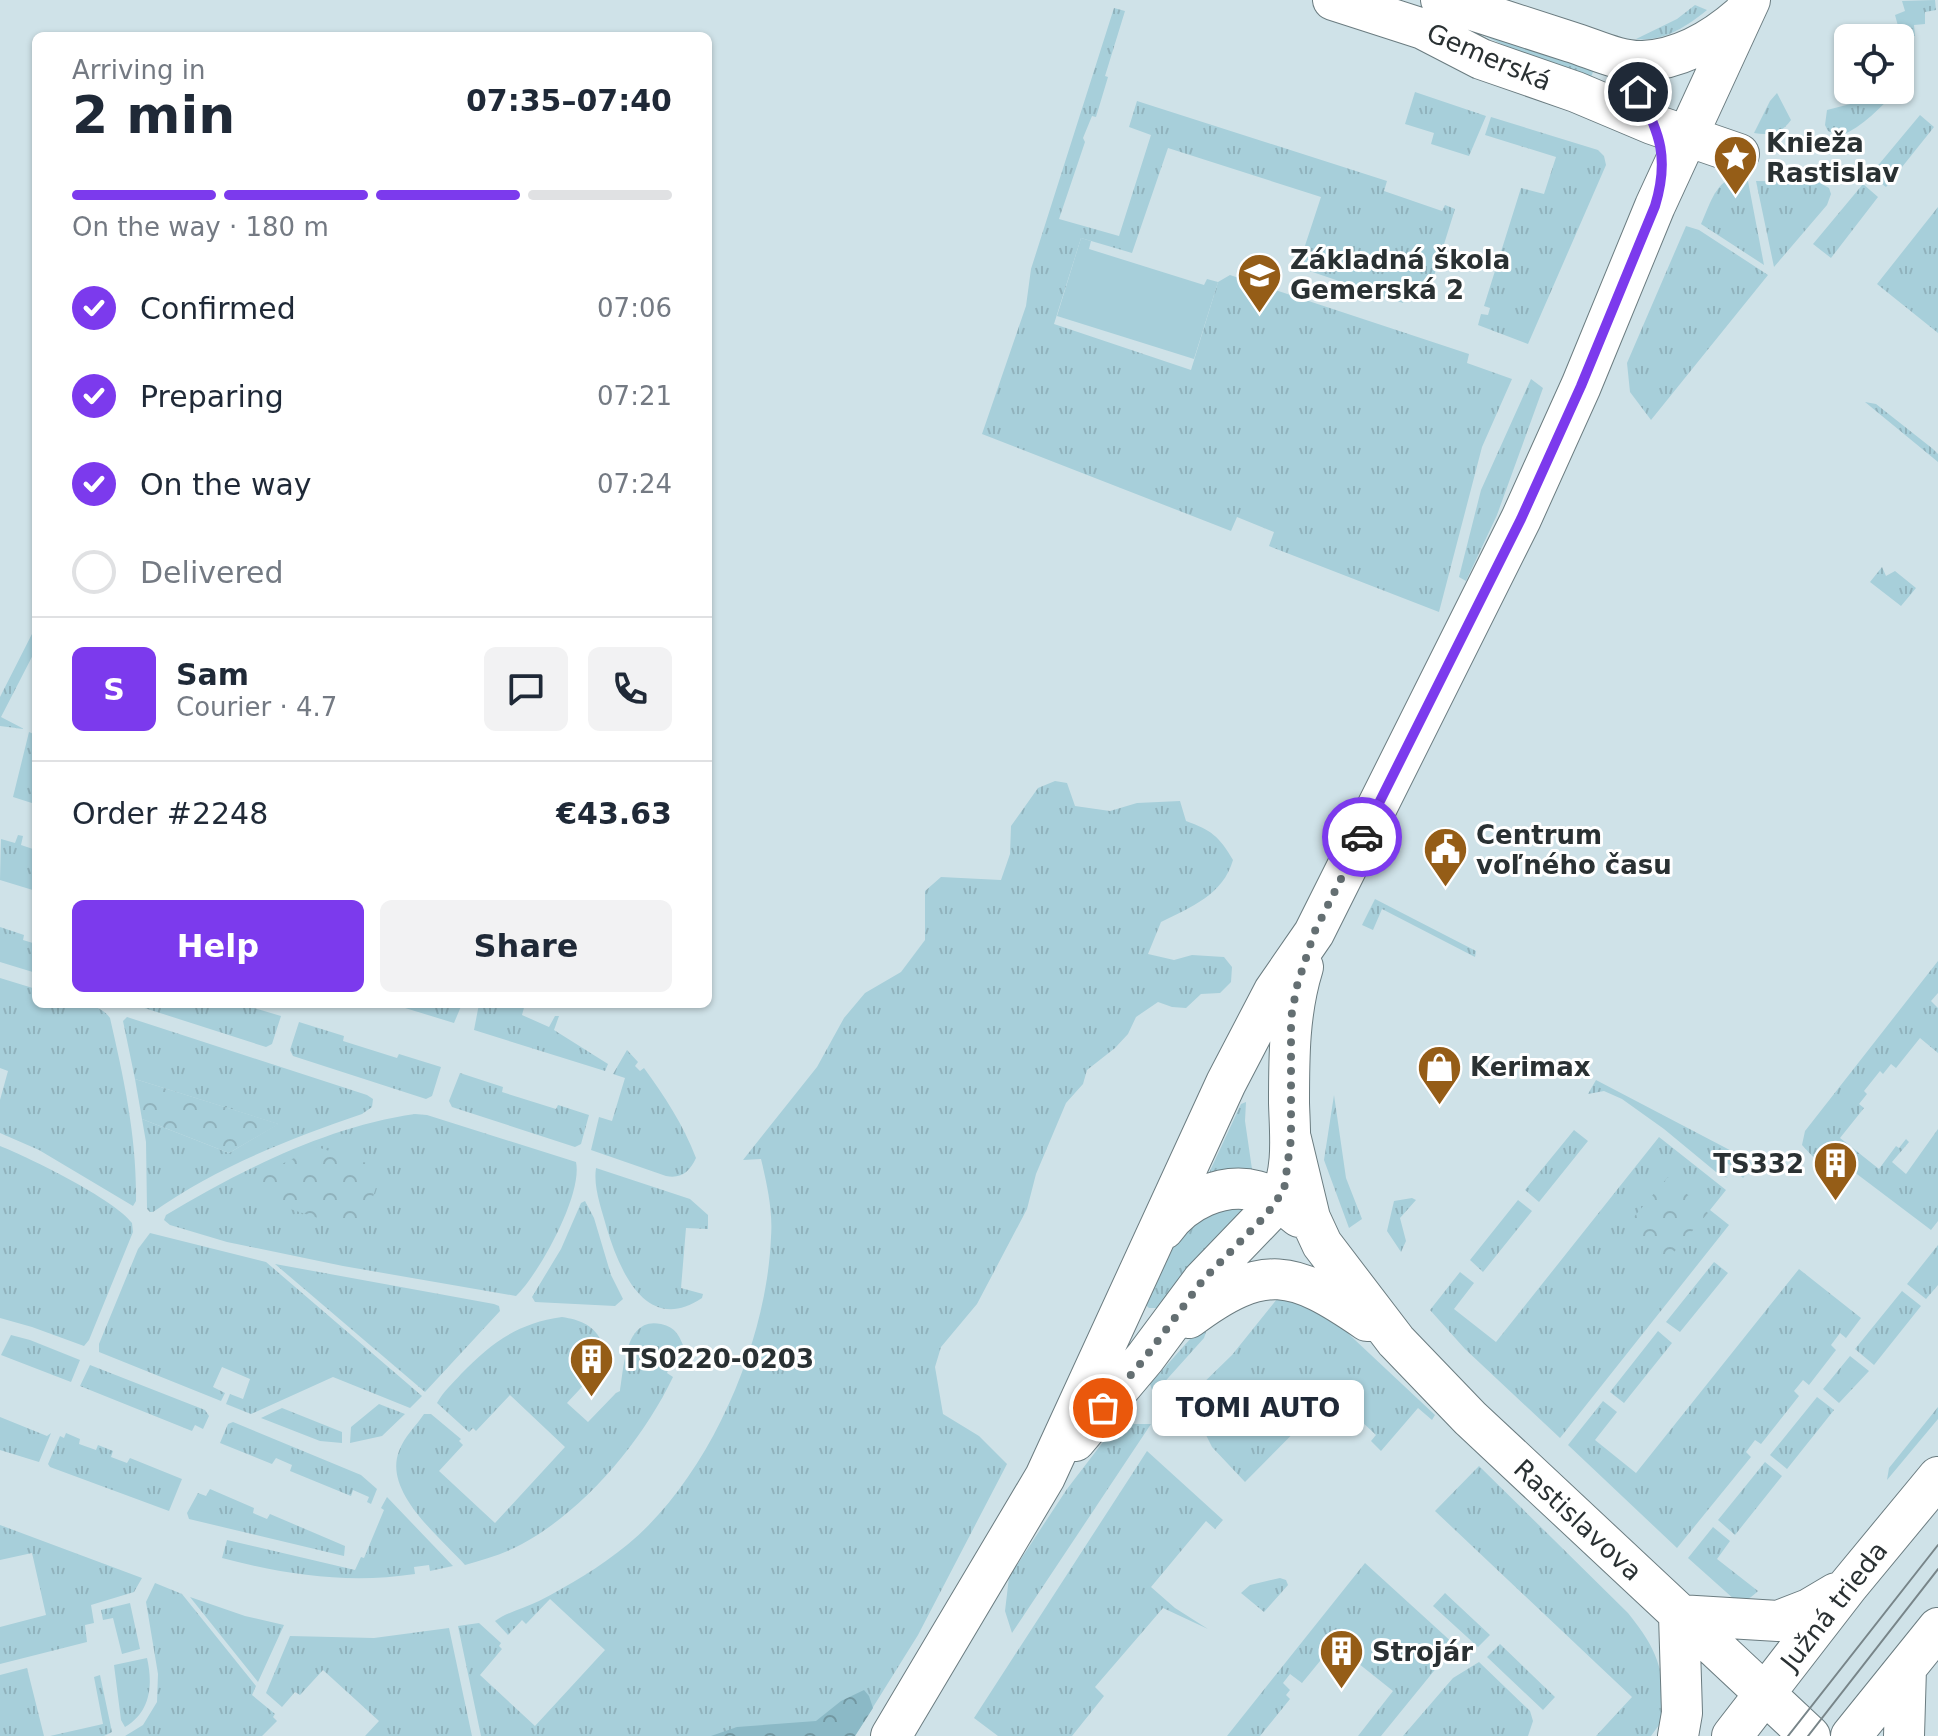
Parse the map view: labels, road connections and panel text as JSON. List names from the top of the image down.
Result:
{
  "streets": {
    "street": ["Gemerská", "Rastislavova", "Južná trieda"]
  },
  "crossings": [
    ["Gemerská", "Rastislavova"],
    ["Rastislavova", "Južná trieda"]
  ],
  "places": {
    "place": ["Knieža Rastislav"],
    "school or university": ["Základná škola Gemerská 2"],
    "public building": ["Centrum voľného času"],
    "shop": ["Kerimax"],
    "building": ["TS332", "TS0220-0203", "Strojár"],
    "other": ["TOMI AUTO"]
  },
  "page": {
    "heading": ["2 min", "Arriving in", "07:35–07:40"],
    "panel": [
      "Sam",
      "Courier · 4.7",
      "Order #2248",
      "€43.63"
    ],
    "bar": "On the way · 180 m",
    "list": [
      ["Confirmed", "07:06"],
      ["Preparing", "07:21"],
      ["On the way", "07:24"],
      "Delivered"
    ],
    "round": "S",
    "buttons": ["Help", "Share"],
    "bubble": "TOMI AUTO"
  }
}
